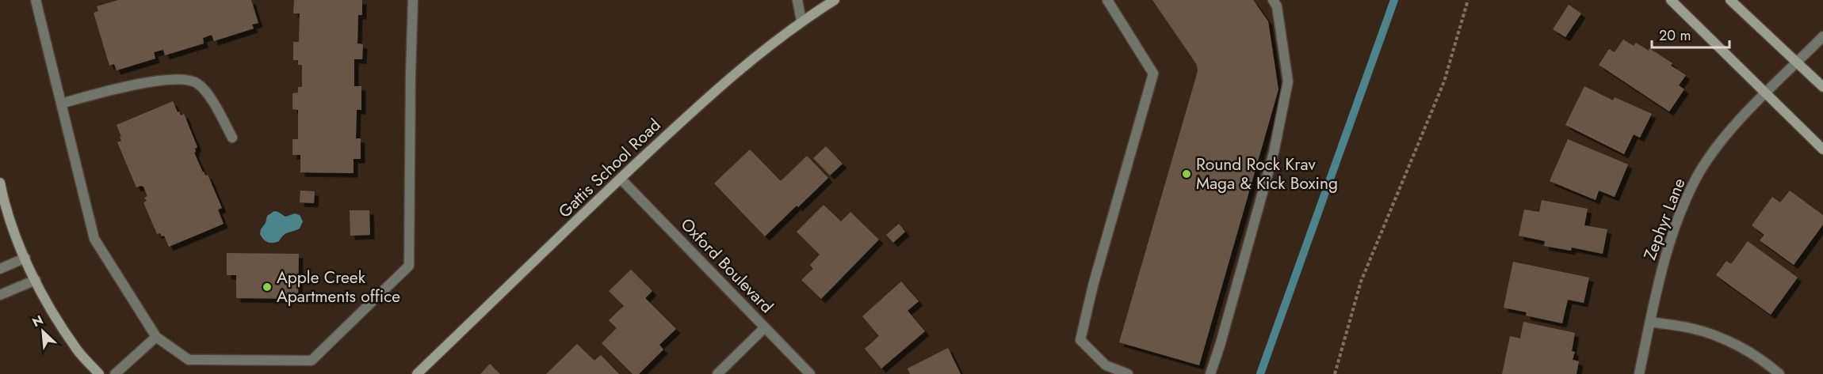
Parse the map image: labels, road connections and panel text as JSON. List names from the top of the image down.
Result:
{
  "streets": {
    "main road": ["Gattis School Road"],
    "street": ["Zephyr Lane", "Oxford Boulevard"]
  },
  "crossings": [
    ["Gattis School Road", "Oxford Boulevard"]
  ],
  "places": ["Round Rock Krav Maga & Kick Boxing", "Apple Creek Apartments office"],
  "scale_bar": "20 m",
  "north": "top left"
}
